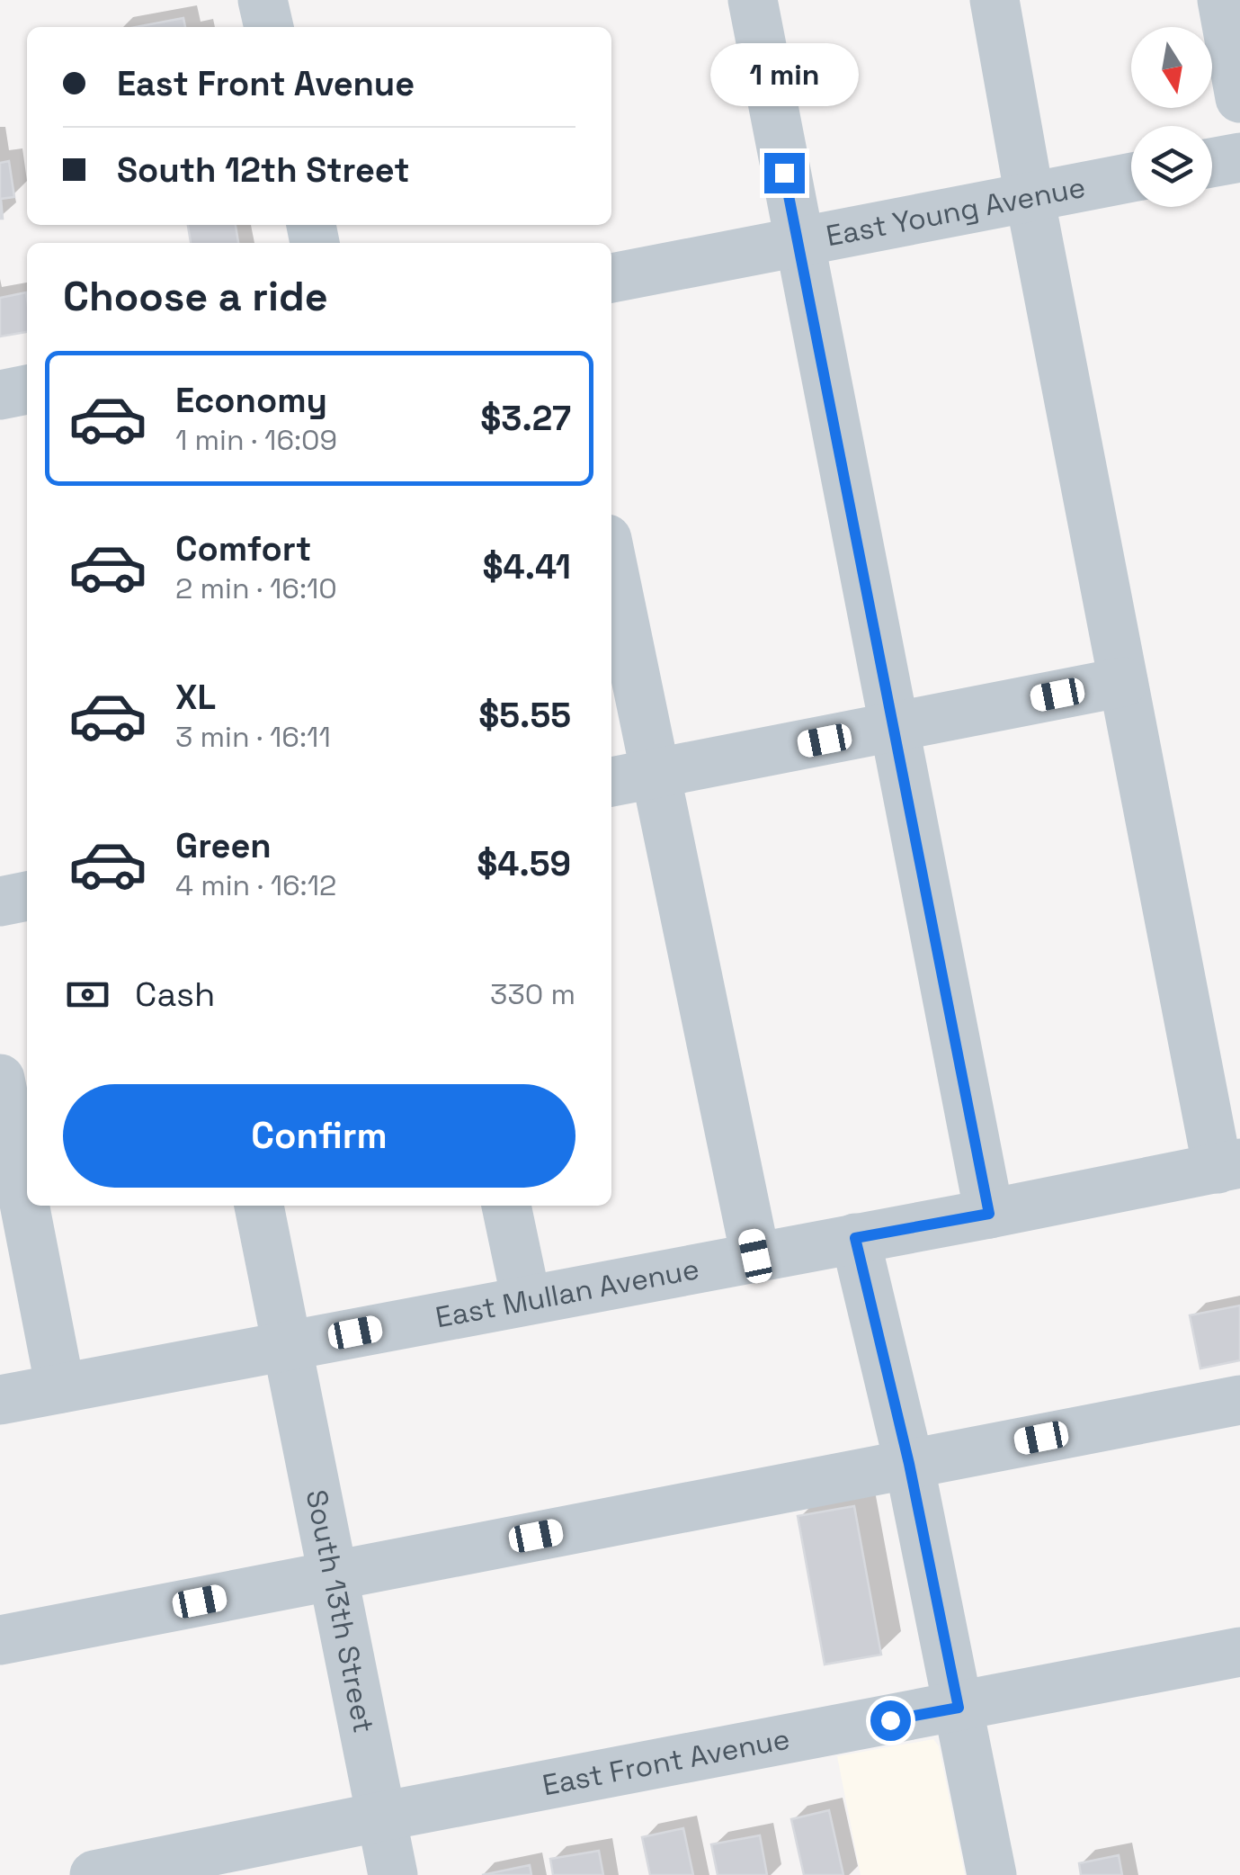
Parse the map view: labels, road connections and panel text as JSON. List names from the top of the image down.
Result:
{
  "streets": {
    "street": [
      "East Young Avenue",
      "East Mullan Avenue",
      "South 13th Street",
      "East Front Avenue"
    ]
  },
  "crossings": [
    ["East Mullan Avenue", "South 13th Street"],
    ["South 13th Street", "East Front Avenue"]
  ],
  "north": "bottom",
  "page": {
    "banner": ["East Front Avenue", "South 12th Street"],
    "bubble": "1 min",
    "heading": "Choose a ride",
    "list": [
      {
        "name": "Economy",
        "note": "1 min · 16:09",
        "value": "$3.27"
      },
      {
        "name": "Comfort",
        "note": "2 min · 16:10",
        "value": "$4.41"
      },
      {
        "name": "XL",
        "note": "3 min · 16:11",
        "value": "$5.55"
      },
      {
        "name": "Green",
        "note": "4 min · 16:12",
        "value": "$4.59"
      }
    ],
    "pay": ["Cash", "330 m"],
    "buttons": "Confirm"
  }
}
